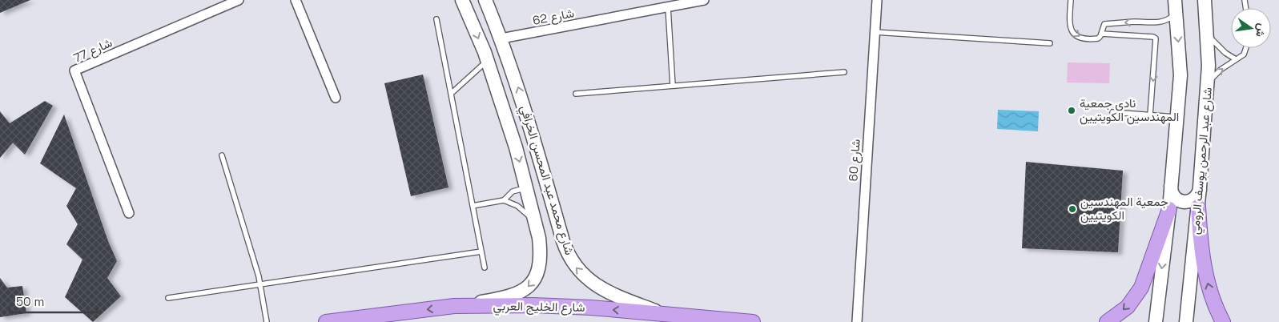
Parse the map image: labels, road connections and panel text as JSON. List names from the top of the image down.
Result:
{
  "streets": {
    "main road": ["شارع عبد الرحمن يوسف الرومي", "شارع محمد عبد المحسن الخرافي", "شارع الخليج العربي"],
    "street": ["شارع 62", "شارع 77", "شارع 60"]
  },
  "crossings": [
    ["شارع 62", "شارع محمد عبد المحسن الخرافي"],
    ["شارع محمد عبد المحسن الخرافي", "شارع الخليج العربي"]
  ],
  "one_way": ["شارع الخليج العربي"],
  "places": ["نادي جمعية المهندسين الكويتيين", "جمعية المهندسين الكويتيين"],
  "scale_bar": "50 m",
  "north": "right"
}
